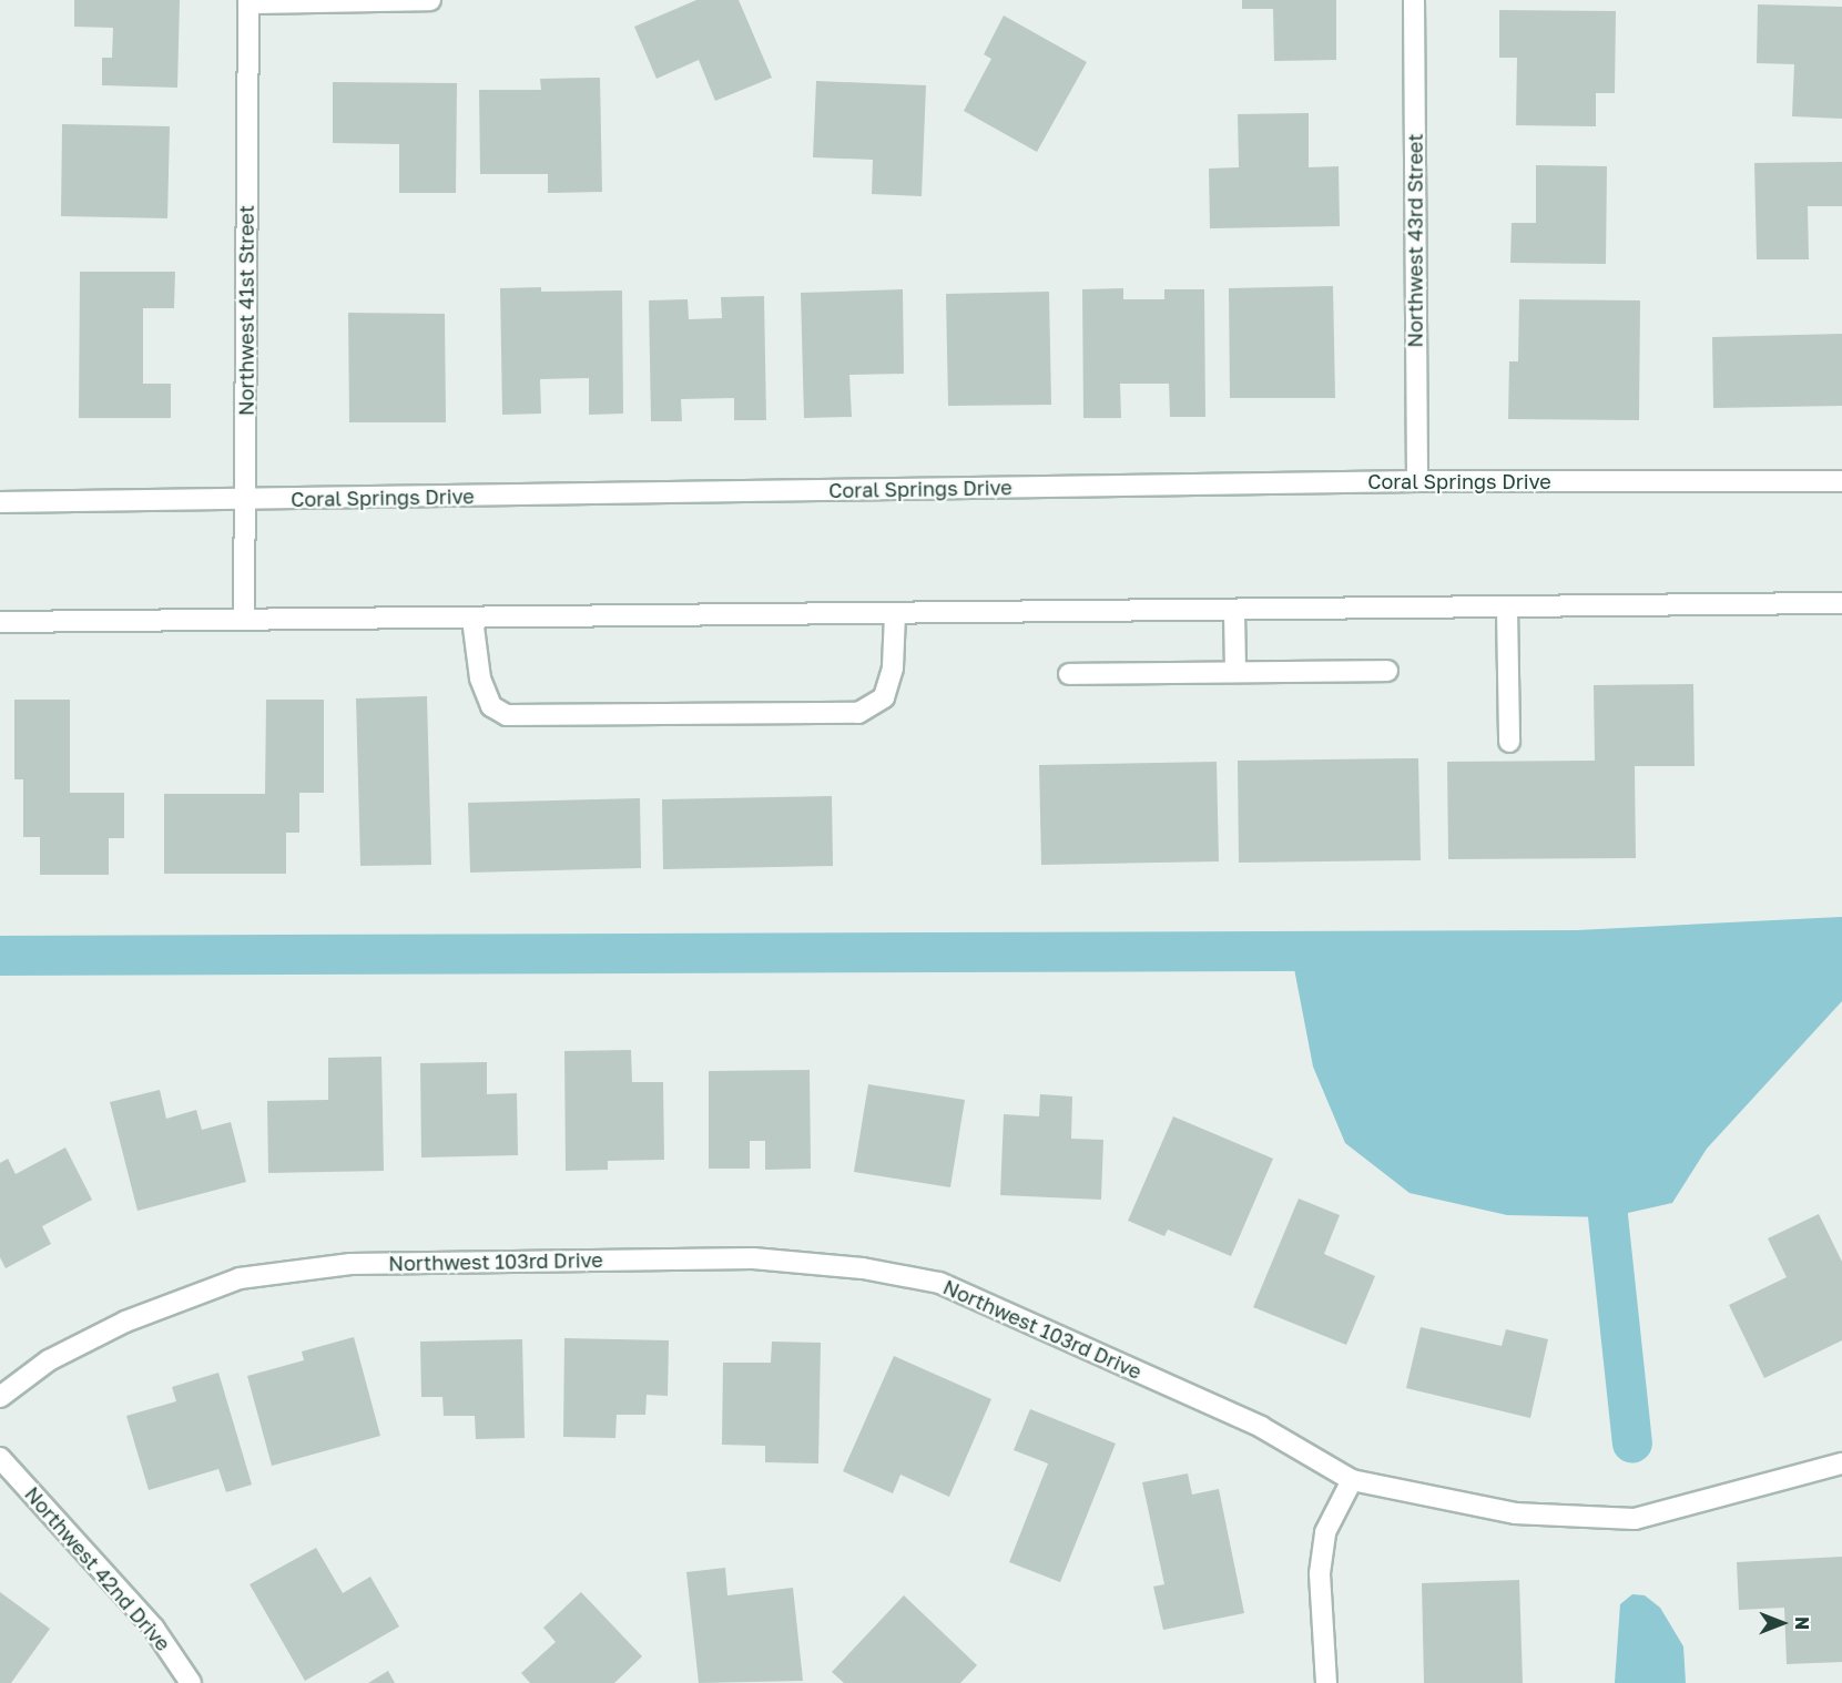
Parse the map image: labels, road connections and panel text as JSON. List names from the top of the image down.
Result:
{
  "streets": {
    "street": [
      "Northwest 43rd Street",
      "Northwest 41st Street",
      "Coral Springs Drive",
      "Northwest 103rd Drive",
      "Northwest 42nd Drive"
    ]
  },
  "crossings": [
    ["Northwest 43rd Street", "Coral Springs Drive"],
    ["Northwest 41st Street", "Coral Springs Drive"]
  ],
  "north": "right"
}
